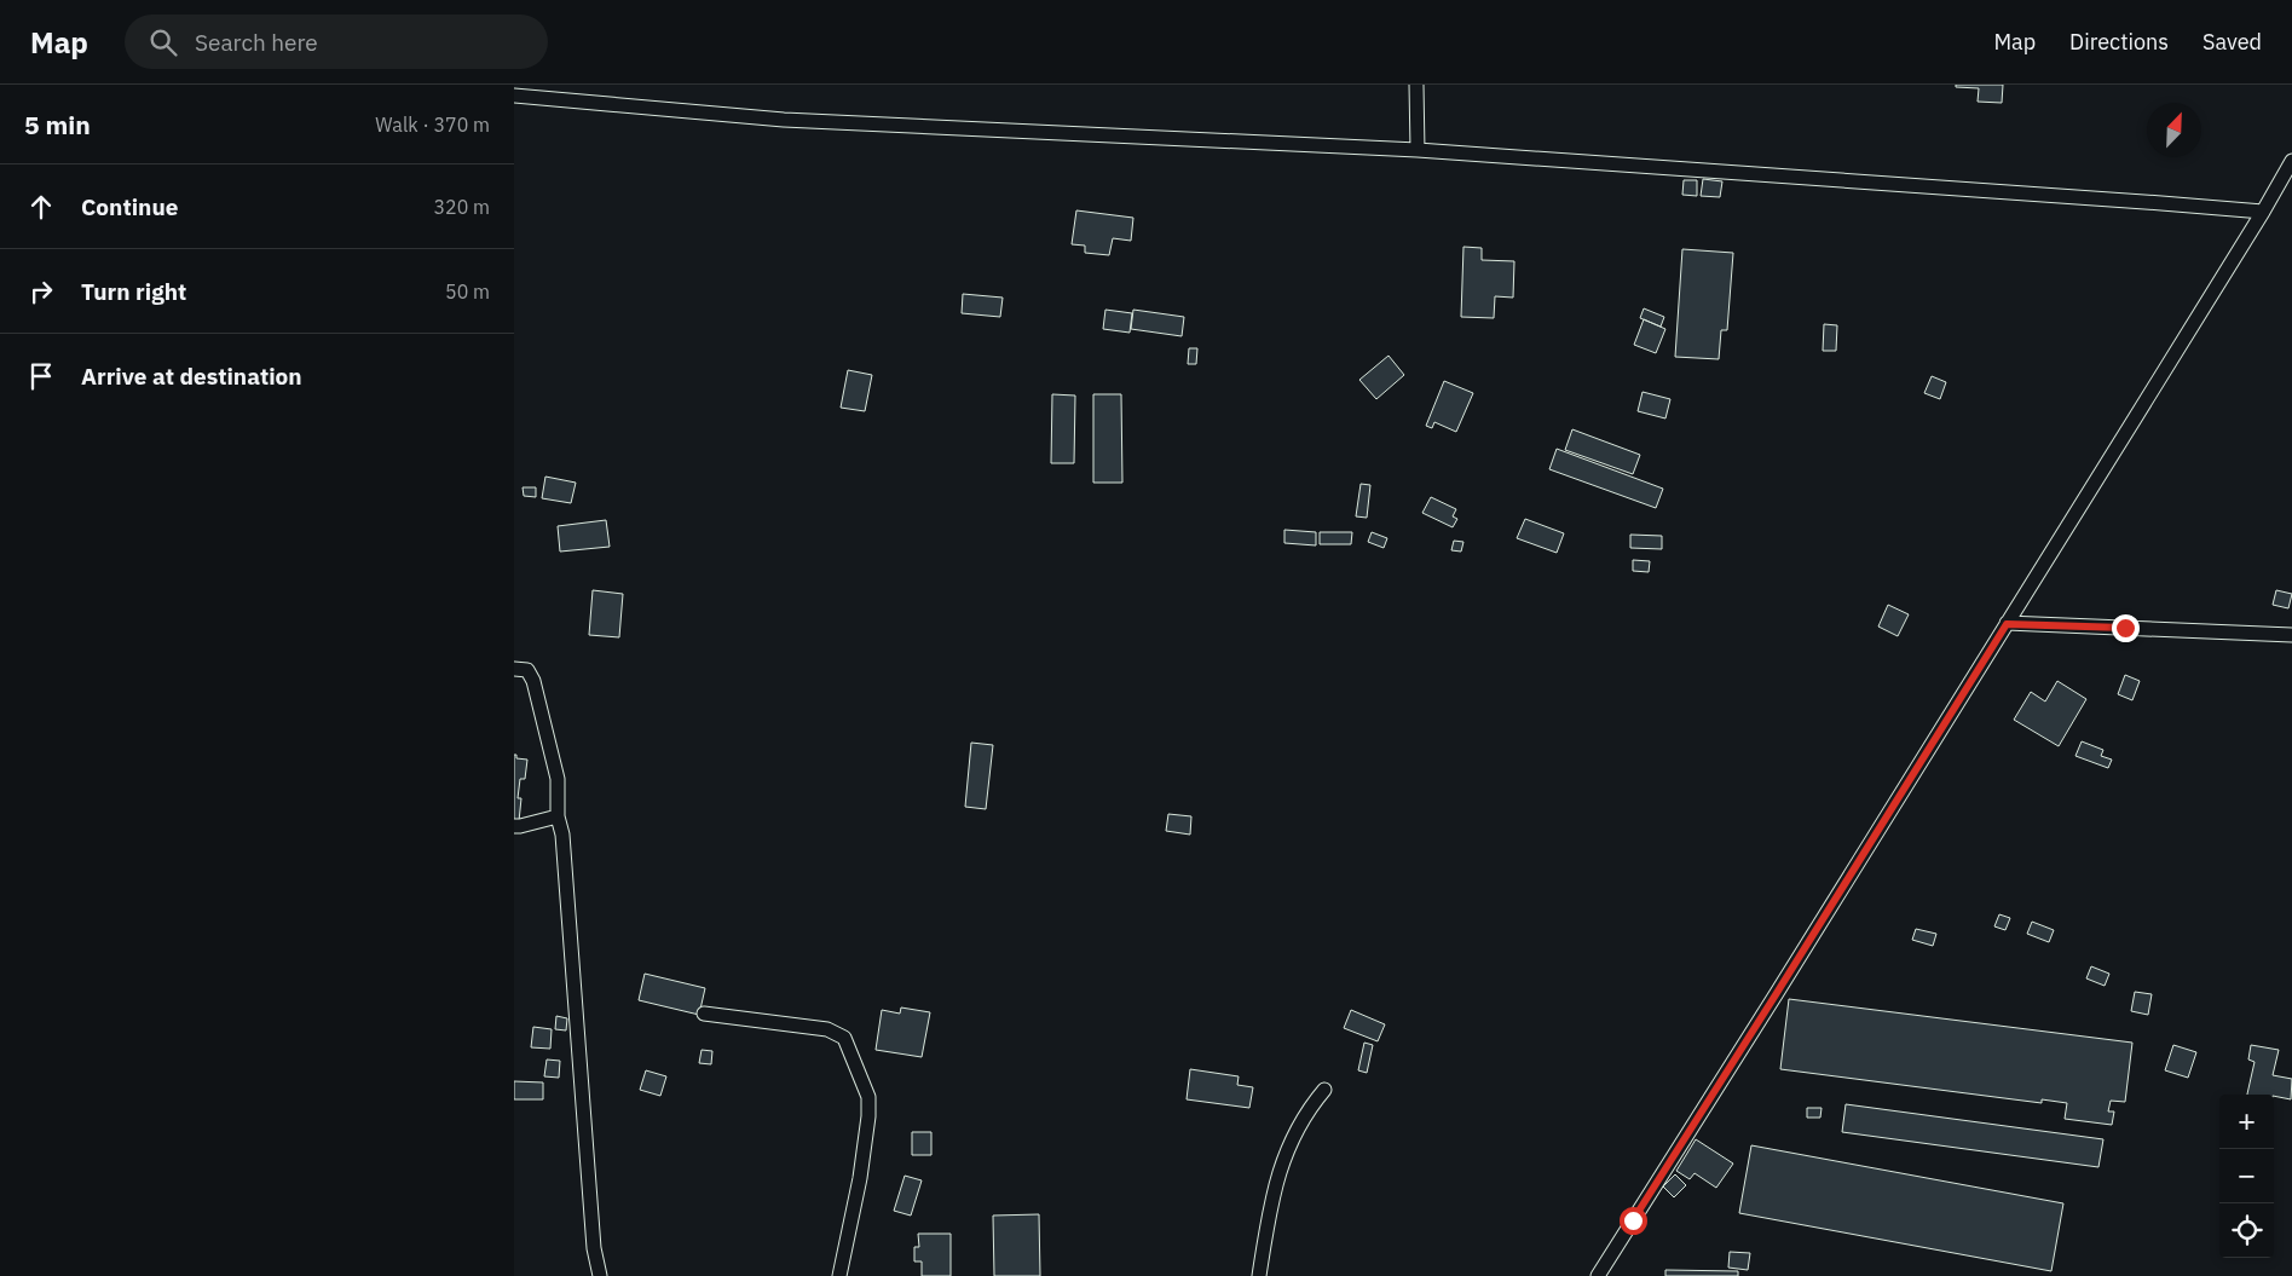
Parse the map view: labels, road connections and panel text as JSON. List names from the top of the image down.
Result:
{
  "north": "top right",
  "page": {
    "header": "Map",
    "search": "Search here",
    "nav": ["Map", "Directions", "Saved"],
    "heading": ["5 min", "Walk · 370 m"],
    "list": [
      ["Continue", "320 m"],
      ["Turn right", "50 m"],
      "Arrive at destination"
    ],
    "map_buttons": ["+", "−"]
  }
}
